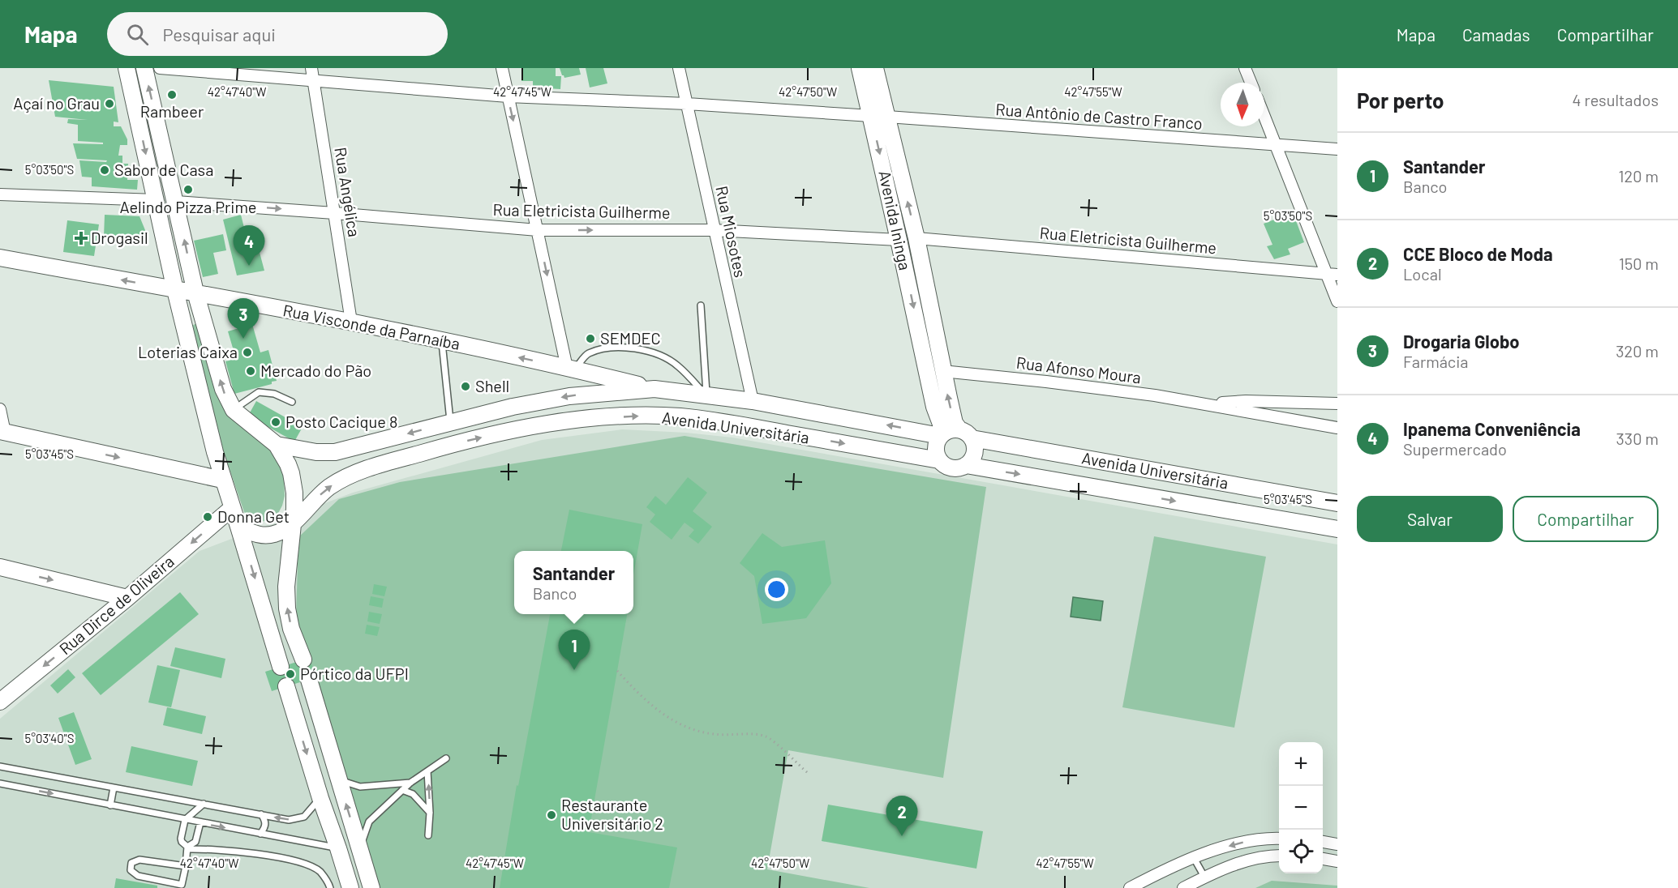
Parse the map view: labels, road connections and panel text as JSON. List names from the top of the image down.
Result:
{
  "streets": {
    "main road": [
      "Avenida Ininga",
      "Rua Visconde da Parnaíba",
      "Avenida Universitária",
      "Rua Dirce de Oliveira"
    ],
    "street": [
      "Rua Antônio de Castro Franco",
      "Rua Angélica",
      "Rua Eletricista Guilherme",
      "Rua Miosotes",
      "Rua Afonso Moura"
    ]
  },
  "crossings": [
    ["Rua Antônio de Castro Franco", "Rua Angélica"],
    ["Rua Antônio de Castro Franco", "Avenida Ininga"],
    ["Rua Antônio de Castro Franco", "Rua Miosotes"],
    ["Rua Angélica", "Rua Eletricista Guilherme"],
    ["Rua Angélica", "Rua Visconde da Parnaíba"],
    ["Rua Eletricista Guilherme", "Avenida Ininga"],
    ["Rua Eletricista Guilherme", "Rua Miosotes"],
    ["Avenida Ininga", "Rua Afonso Moura"],
    ["Rua Miosotes", "Avenida Universitária"],
    ["Rua Visconde da Parnaíba", "Avenida Universitária"]
  ],
  "one_way": ["Rua Visconde da Parnaíba", "Rua Dirce de Oliveira"],
  "places": {
    "other": [
      "Rambeer",
      "Açaí no Grau",
      "Sabor de Casa",
      "Aelindo Pizza Prime",
      "SEMDEC",
      "Loterias Caixa",
      "Mercado do Pão",
      "Shell",
      "Posto Cacique 8",
      "Donna Get",
      "Pórtico da UFPI",
      "Restaurante Universitário 2"
    ],
    "health": ["Drogasil"]
  },
  "north": "bottom",
  "page": {
    "header": "Mapa",
    "search": "Pesquisar aqui",
    "nav": ["Mapa", "Camadas", "Compartilhar"],
    "heading": ["Por perto", "4 resultados"],
    "list": [
      {
        "mark": "1",
        "name": "Santander",
        "note": "Banco",
        "value": "120 m"
      },
      {
        "mark": "2",
        "name": "CCE Bloco de Moda",
        "note": "Local",
        "value": "150 m"
      },
      {
        "mark": "3",
        "name": "Drogaria Globo",
        "note": "Farmácia",
        "value": "320 m"
      },
      {
        "mark": "4",
        "name": "Ipanema Conveniência",
        "note": "Supermercado",
        "value": "330 m"
      }
    ],
    "pins": [
      "4",
      "3",
      "1",
      "2"
    ],
    "buttons": ["Salvar", "Compartilhar"],
    "popup": ["Santander", "Banco"],
    "map_buttons": ["+", "−"]
  },
  "coordinates": [
    "42°47'40\"W",
    "42°47'45\"W",
    "42°47'50\"W",
    "42°47'55\"W",
    "5°03'50\"S",
    "5°03'45\"S",
    "5°03'40\"S"
  ]
}
